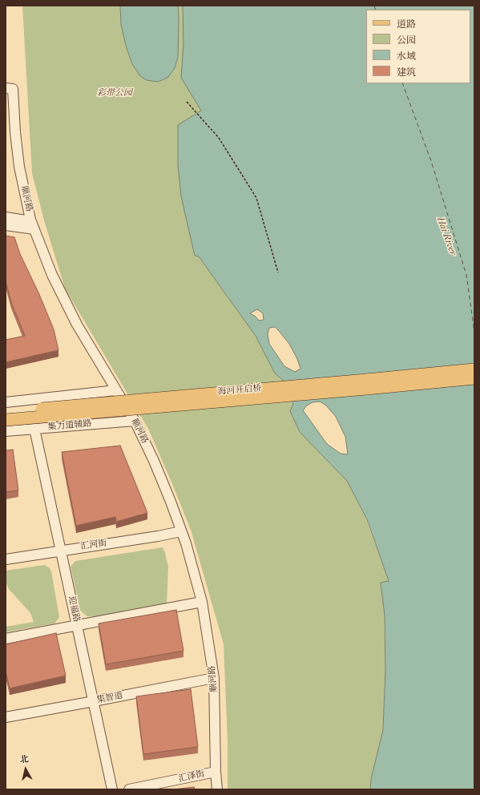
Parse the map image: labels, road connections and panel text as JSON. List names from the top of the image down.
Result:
{
  "streets": {
    "main road": ["海河开启桥"],
    "street": [
      "顺河路",
      "集力道辅路",
      "汇河街",
      "迎福路",
      "集智道",
      "汇泽街"
    ]
  },
  "crossings": [
    ["顺河路", "集力道辅路"],
    ["顺河路", "汇河街"],
    ["顺河路", "集智道"],
    ["顺河路", "汇泽街"],
    ["集力道辅路", "迎福路"],
    ["汇河街", "迎福路"],
    ["迎福路", "集智道"]
  ],
  "water": ["Hai River"],
  "parks": ["彩带公园"],
  "legend": [
    "道路",
    "公园",
    "水域",
    "建筑"
  ],
  "north": "top"
}
